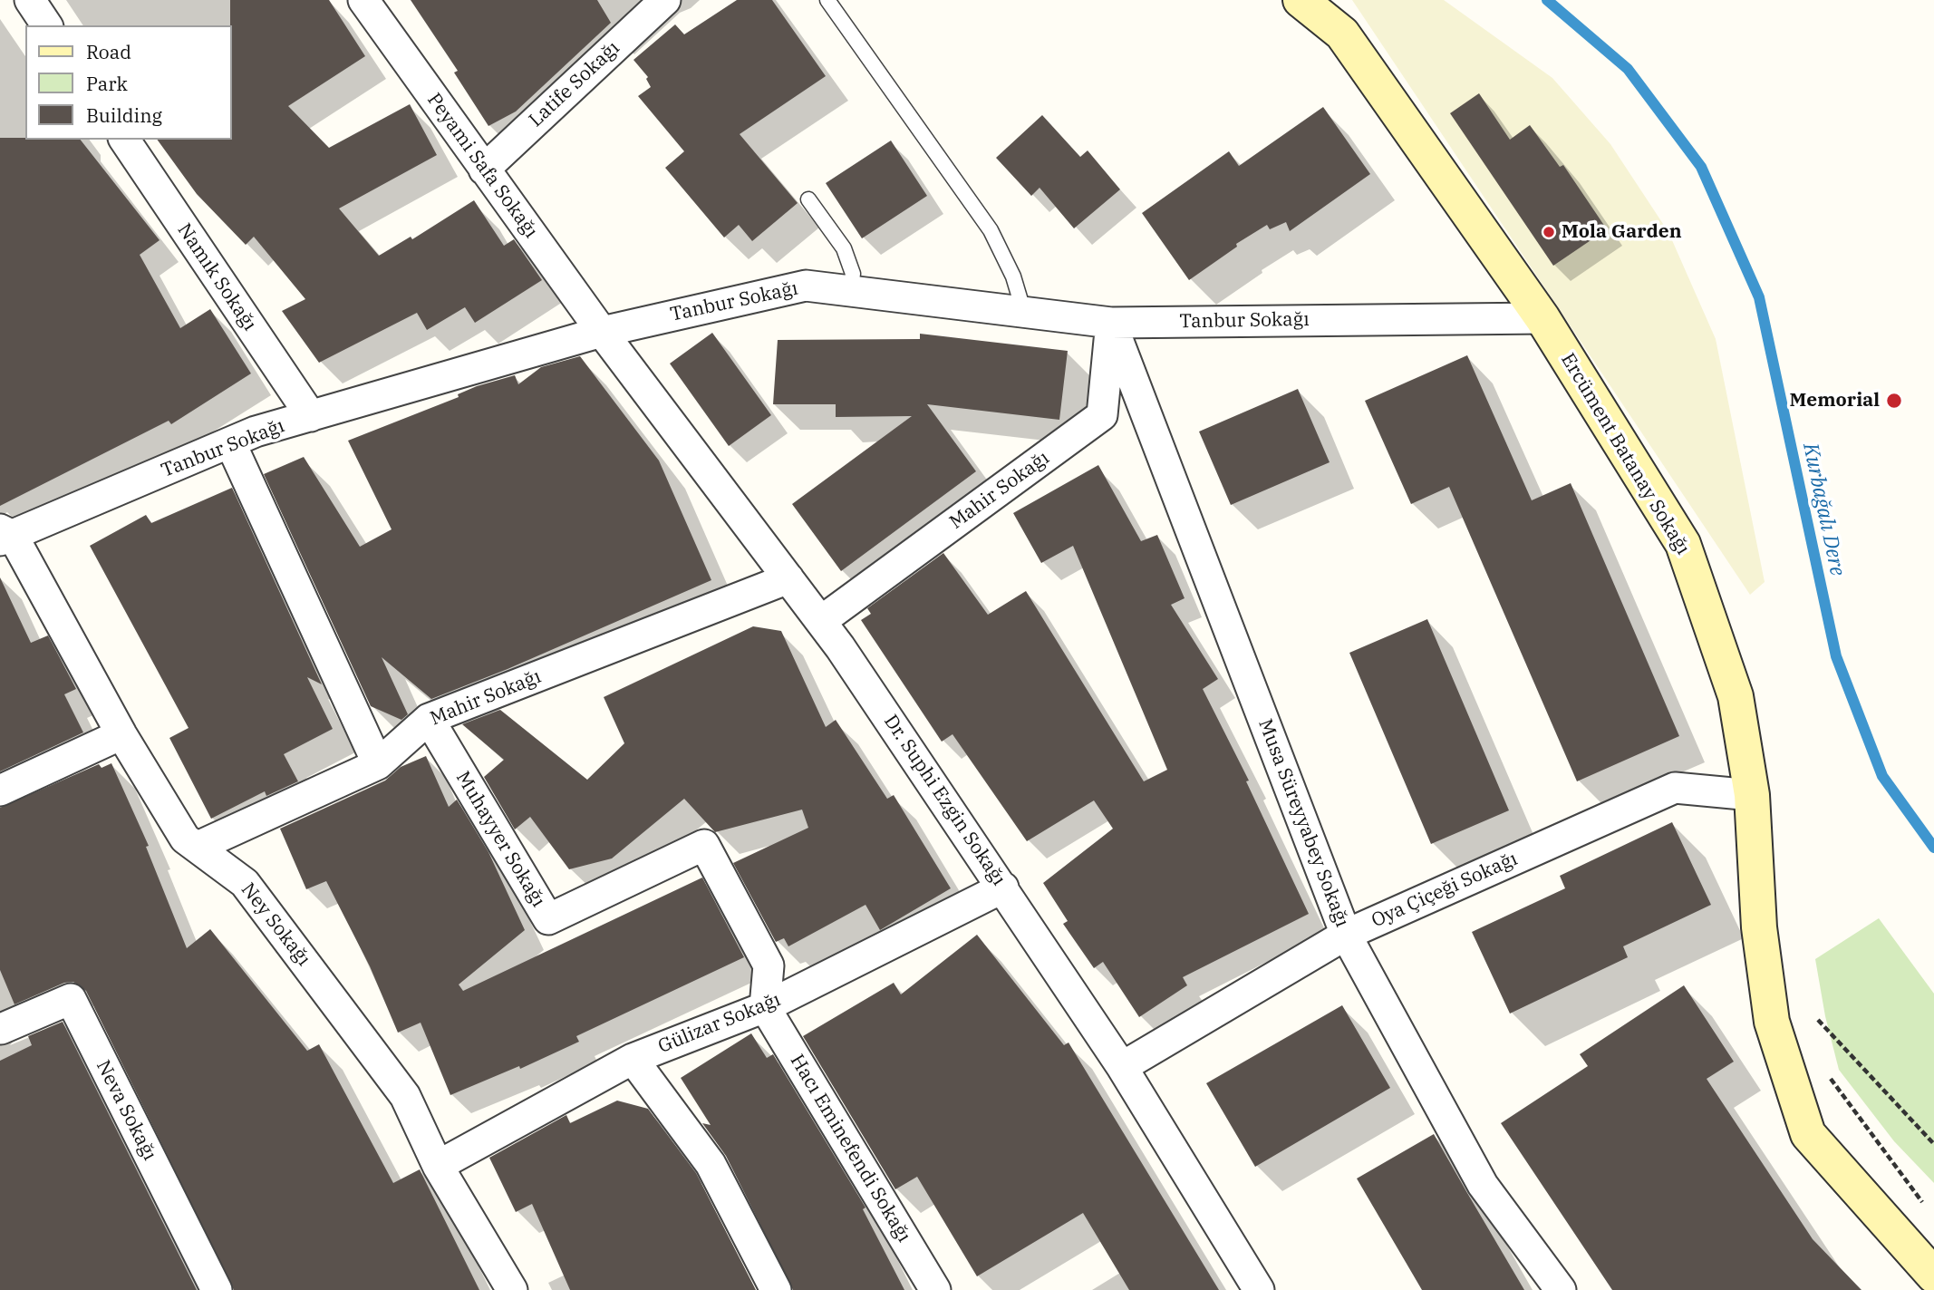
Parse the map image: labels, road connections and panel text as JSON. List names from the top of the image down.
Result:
{
  "streets": {
    "street": [
      "Latife Sokağı",
      "Peyami Safa Sokağı",
      "Namık Sokağı",
      "Tanbur Sokağı",
      "Ercüment Batanay Sokağı",
      "Mahir Sokağı",
      "Dr. Suphi Ezgin Sokağı",
      "Musa Süreyyabey Sokağı",
      "Muhayyer Sokağı",
      "Oya Çiçeği Sokağı",
      "Ney Sokağı",
      "Gülizar Sokağı",
      "Neva Sokağı",
      "Hacı Eminefendi Sokağı"
    ]
  },
  "crossings": [
    ["Latife Sokağı", "Peyami Safa Sokağı"],
    ["Peyami Safa Sokağı", "Tanbur Sokağı"],
    ["Peyami Safa Sokağı", "Dr. Suphi Ezgin Sokağı"],
    ["Namık Sokağı", "Tanbur Sokağı"],
    ["Tanbur Sokağı", "Ercüment Batanay Sokağı"],
    ["Tanbur Sokağı", "Mahir Sokağı"],
    ["Tanbur Sokağı", "Dr. Suphi Ezgin Sokağı"],
    ["Tanbur Sokağı", "Musa Süreyyabey Sokağı"],
    ["Tanbur Sokağı", "Ney Sokağı"],
    ["Ercüment Batanay Sokağı", "Oya Çiçeği Sokağı"],
    ["Mahir Sokağı", "Dr. Suphi Ezgin Sokağı"],
    ["Mahir Sokağı", "Musa Süreyyabey Sokağı"],
    ["Mahir Sokağı", "Muhayyer Sokağı"],
    ["Mahir Sokağı", "Ney Sokağı"],
    ["Dr. Suphi Ezgin Sokağı", "Oya Çiçeği Sokağı"],
    ["Dr. Suphi Ezgin Sokağı", "Gülizar Sokağı"],
    ["Musa Süreyyabey Sokağı", "Oya Çiçeği Sokağı"],
    ["Muhayyer Sokağı", "Gülizar Sokağı"],
    ["Muhayyer Sokağı", "Hacı Eminefendi Sokağı"],
    ["Ney Sokağı", "Gülizar Sokağı"],
    ["Gülizar Sokağı", "Hacı Eminefendi Sokağı"]
  ],
  "water": ["Kurbağalı Dere"],
  "places": ["Mola Garden", "Memorial"],
  "legend": ["Road", "Park", "Building"]
}
